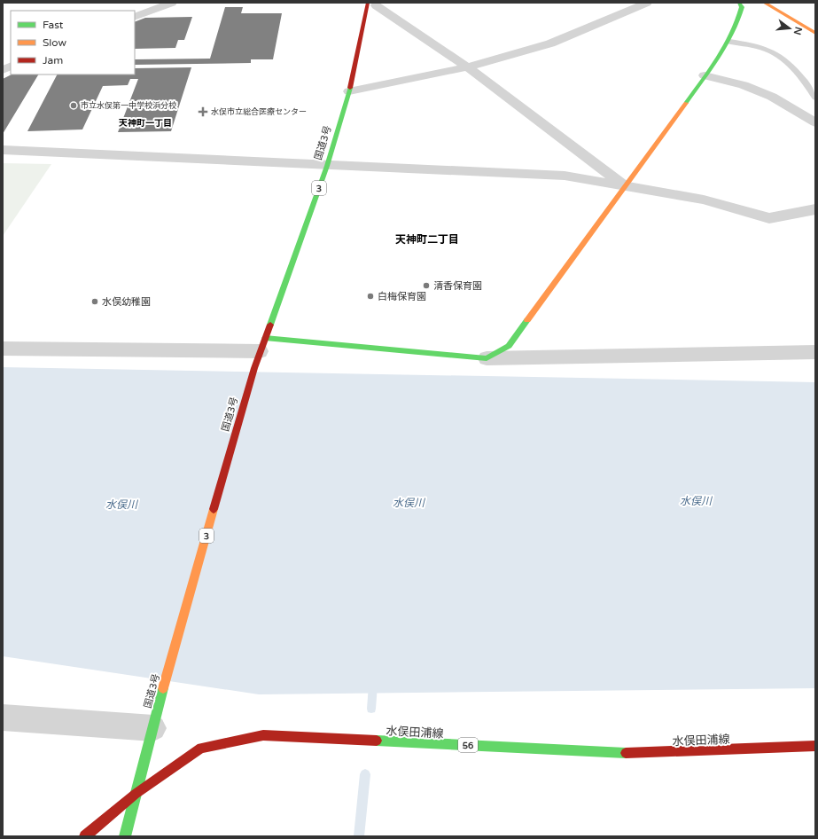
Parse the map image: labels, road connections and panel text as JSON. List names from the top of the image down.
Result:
{
  "streets": {
    "main road": [
      "国道3号",
      "3",
      "水俣田浦線",
      "56"
    ]
  },
  "crossings": [
    ["国道3号", "水俣田浦線"]
  ],
  "districts": ["天神町一丁目", "天神町二丁目"],
  "water": ["水俣川"],
  "places": {
    "other": [
      "市立水俣第一中学校浜分校",
      "清香保育園",
      "白梅保育園",
      "水俣幼稚園"
    ],
    "health": ["水俣市立総合医療センター"]
  },
  "legend": ["Fast", "Slow", "Jam"],
  "north": "right"
}
